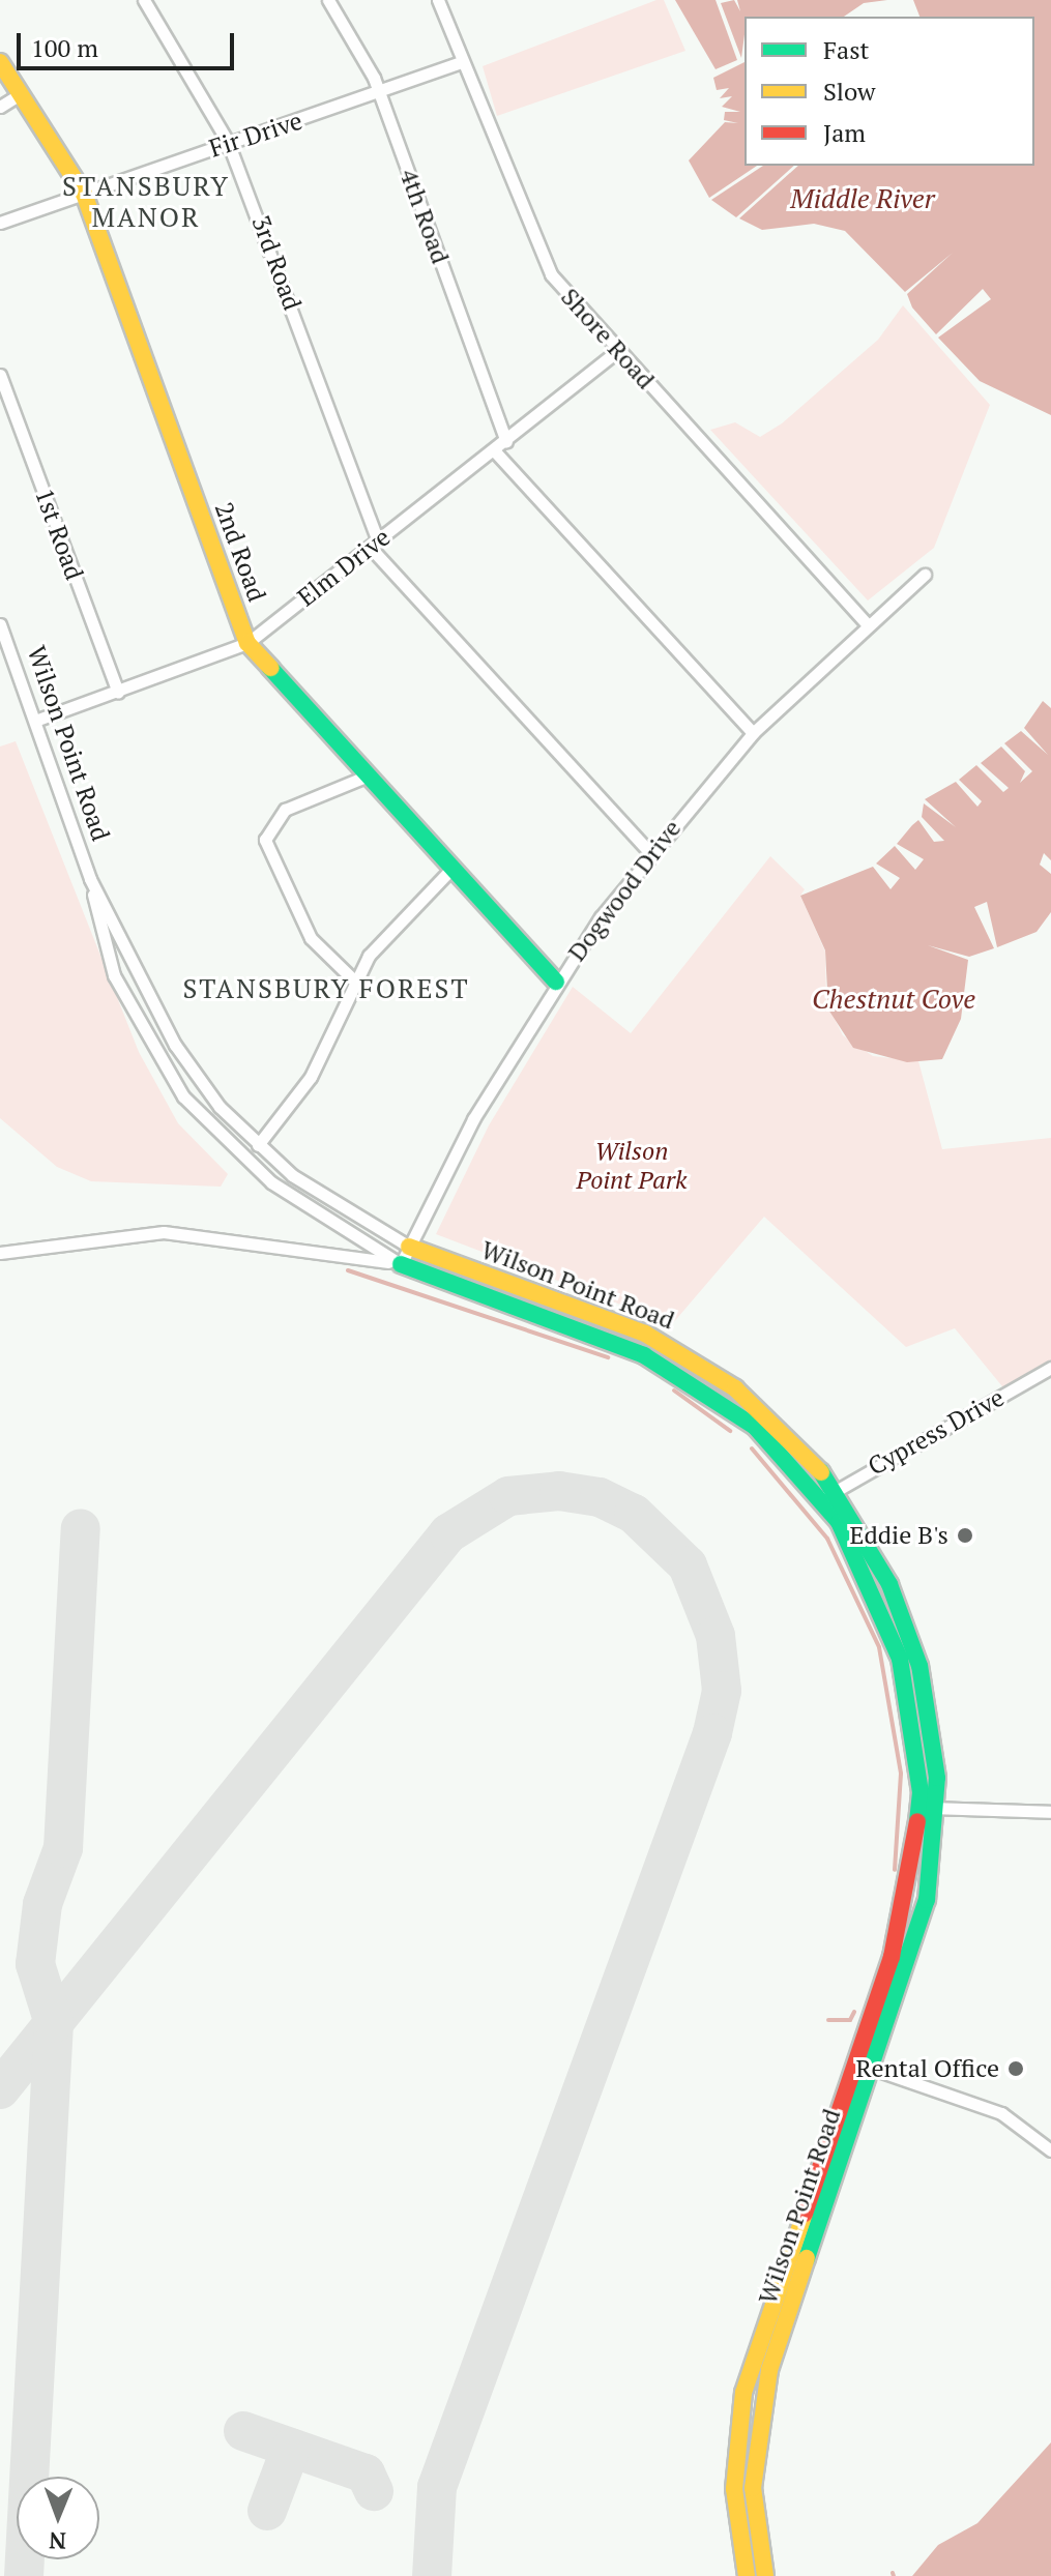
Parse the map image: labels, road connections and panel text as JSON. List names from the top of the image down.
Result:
{
  "streets": {
    "street": [
      "Fir Drive",
      "4th Road",
      "3rd Road",
      "Shore Road",
      "1st Road",
      "2nd Road",
      "Elm Drive",
      "Wilson Point Road",
      "Dogwood Drive",
      "Cypress Drive"
    ]
  },
  "crossings": [
    ["Fir Drive", "4th Road"],
    ["Fir Drive", "3rd Road"],
    ["Fir Drive", "Shore Road"],
    ["Fir Drive", "2nd Road"],
    ["4th Road", "Elm Drive"],
    ["3rd Road", "Elm Drive"],
    ["3rd Road", "Dogwood Drive"],
    ["Shore Road", "Elm Drive"],
    ["Shore Road", "Dogwood Drive"],
    ["1st Road", "Elm Drive"],
    ["2nd Road", "Elm Drive"],
    ["2nd Road", "Dogwood Drive"],
    ["Elm Drive", "Wilson Point Road"],
    ["Wilson Point Road", "Dogwood Drive"],
    ["Wilson Point Road", "Cypress Drive"]
  ],
  "districts": ["STANSBURY MANOR", "STANSBURY FOREST"],
  "water": ["Middle River", "Chestnut Cove"],
  "parks": ["Wilson Point Park"],
  "places": ["Eddie B's", "Rental Office"],
  "legend": ["Fast", "Slow", "Jam"],
  "scale_bar": "100 m",
  "north": "bottom"
}
